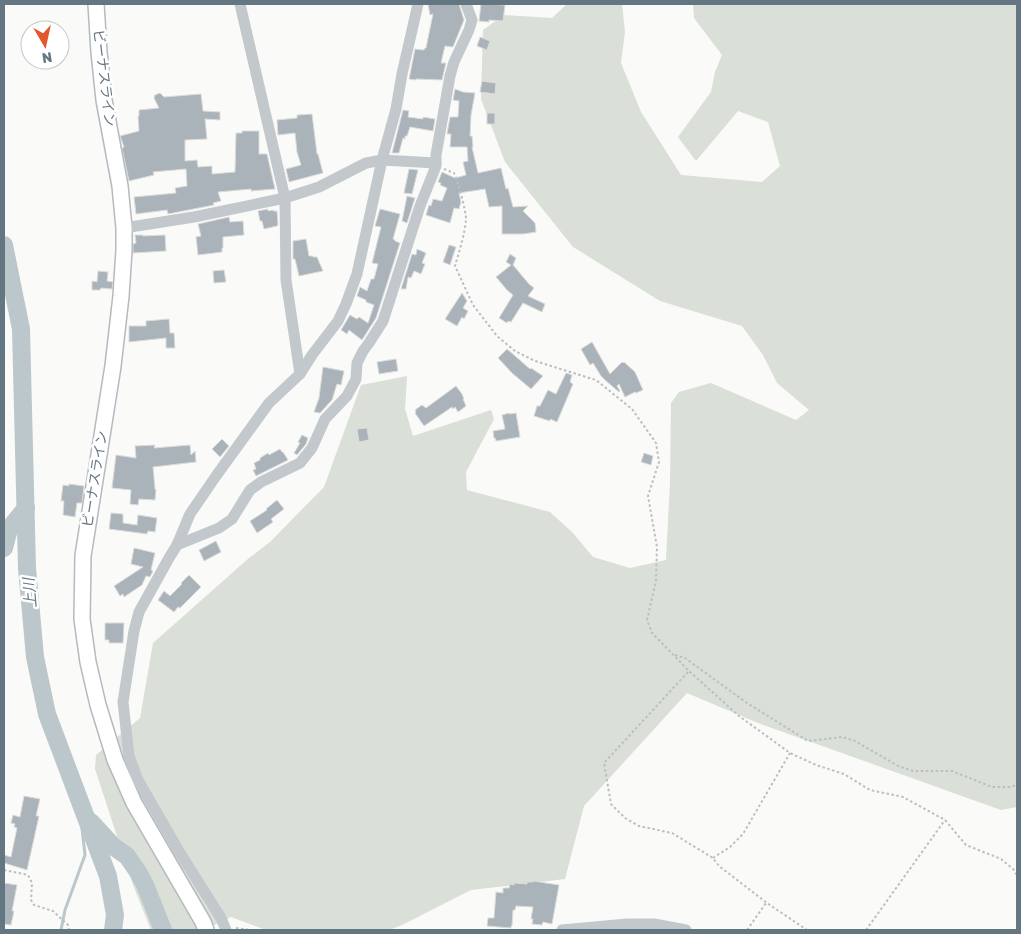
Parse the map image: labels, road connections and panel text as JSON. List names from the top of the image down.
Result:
{
  "streets": {
    "main road": ["ビーナスライン"]
  },
  "water": ["上川"],
  "north": "bottom"
}
